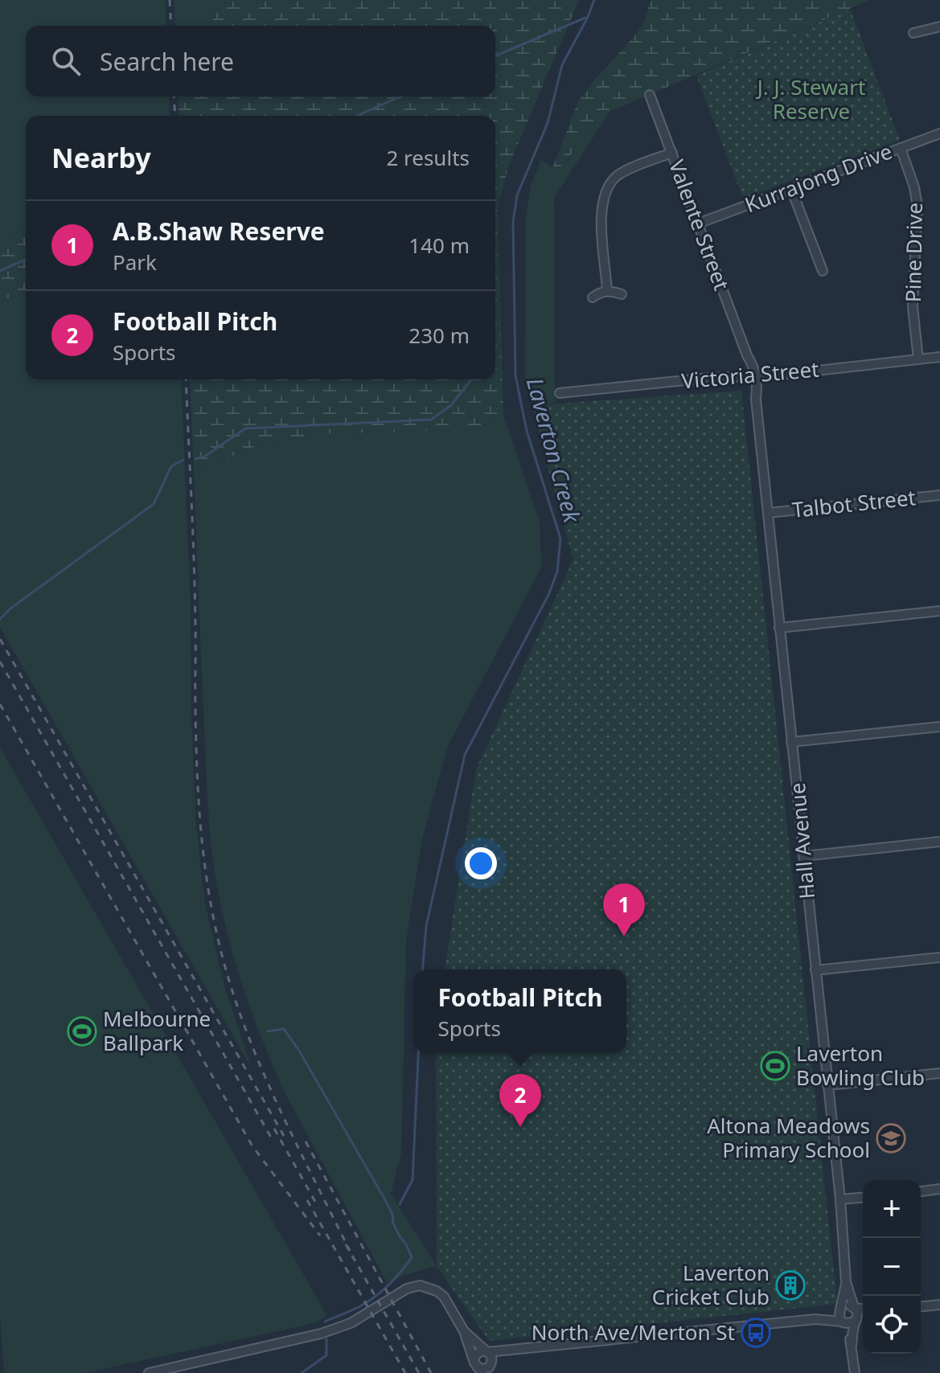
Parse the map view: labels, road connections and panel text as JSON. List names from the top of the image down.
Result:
{
  "streets": {
    "street": [
      "Kurrajong Drive",
      "Valente Street",
      "Pine Drive",
      "Victoria Street",
      "Talbot Street",
      "Hall Avenue"
    ]
  },
  "crossings": [
    ["Kurrajong Drive", "Valente Street"],
    ["Kurrajong Drive", "Pine Drive"],
    ["Valente Street", "Victoria Street"],
    ["Valente Street", "Hall Avenue"],
    ["Pine Drive", "Victoria Street"],
    ["Victoria Street", "Hall Avenue"],
    ["Talbot Street", "Hall Avenue"]
  ],
  "water": ["Laverton Creek"],
  "parks": ["J. J. Stewart Reserve"],
  "places": {
    "sports": ["Melbourne Ballpark", "Laverton Bowling Club"],
    "school or university": ["Altona Meadows Primary School"],
    "building": ["Laverton Cricket Club"],
    "bus stop": ["North Ave/Merton St"]
  },
  "page": {
    "search": "Search here",
    "heading": ["Nearby", "2 results"],
    "list": [
      {
        "mark": "1",
        "name": "A.B.Shaw Reserve",
        "note": "Park",
        "value": "140 m"
      },
      {
        "mark": "2",
        "name": "Football Pitch",
        "note": "Sports",
        "value": "230 m"
      }
    ],
    "pins": ["1", "2"],
    "popup": ["Football Pitch", "Sports"],
    "map_buttons": ["+", "−"]
  }
}
